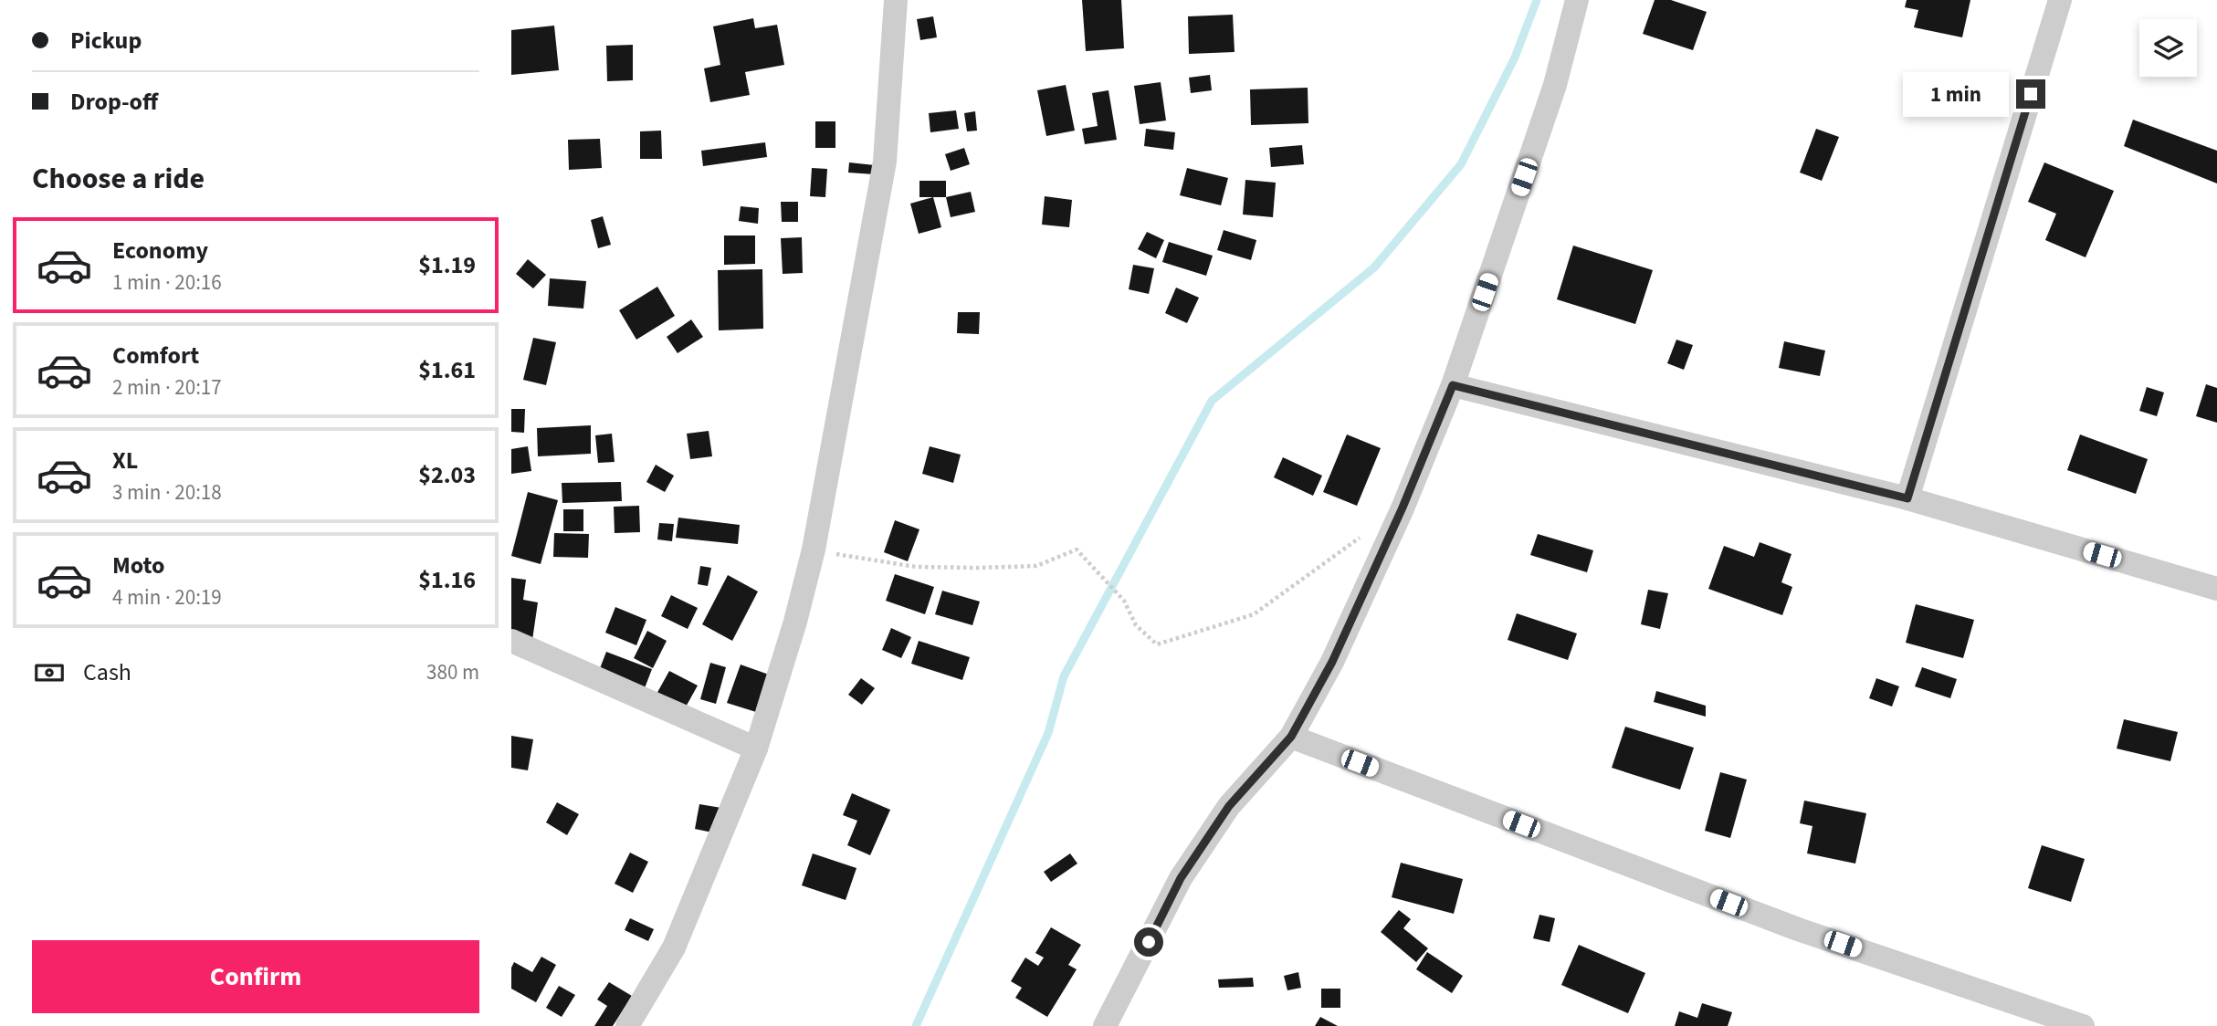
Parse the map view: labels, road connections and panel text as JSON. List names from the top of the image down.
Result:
{
  "page": {
    "banner": ["Pickup", "Drop-off"],
    "bubble": "1 min",
    "heading": "Choose a ride",
    "list": [
      {
        "name": "Economy",
        "note": "1 min · 20:16",
        "value": "$1.19"
      },
      {
        "name": "Comfort",
        "note": "2 min · 20:17",
        "value": "$1.61"
      },
      {
        "name": "XL",
        "note": "3 min · 20:18",
        "value": "$2.03"
      },
      {
        "name": "Moto",
        "note": "4 min · 20:19",
        "value": "$1.16"
      }
    ],
    "pay": ["Cash", "380 m"],
    "buttons": "Confirm"
  }
}
